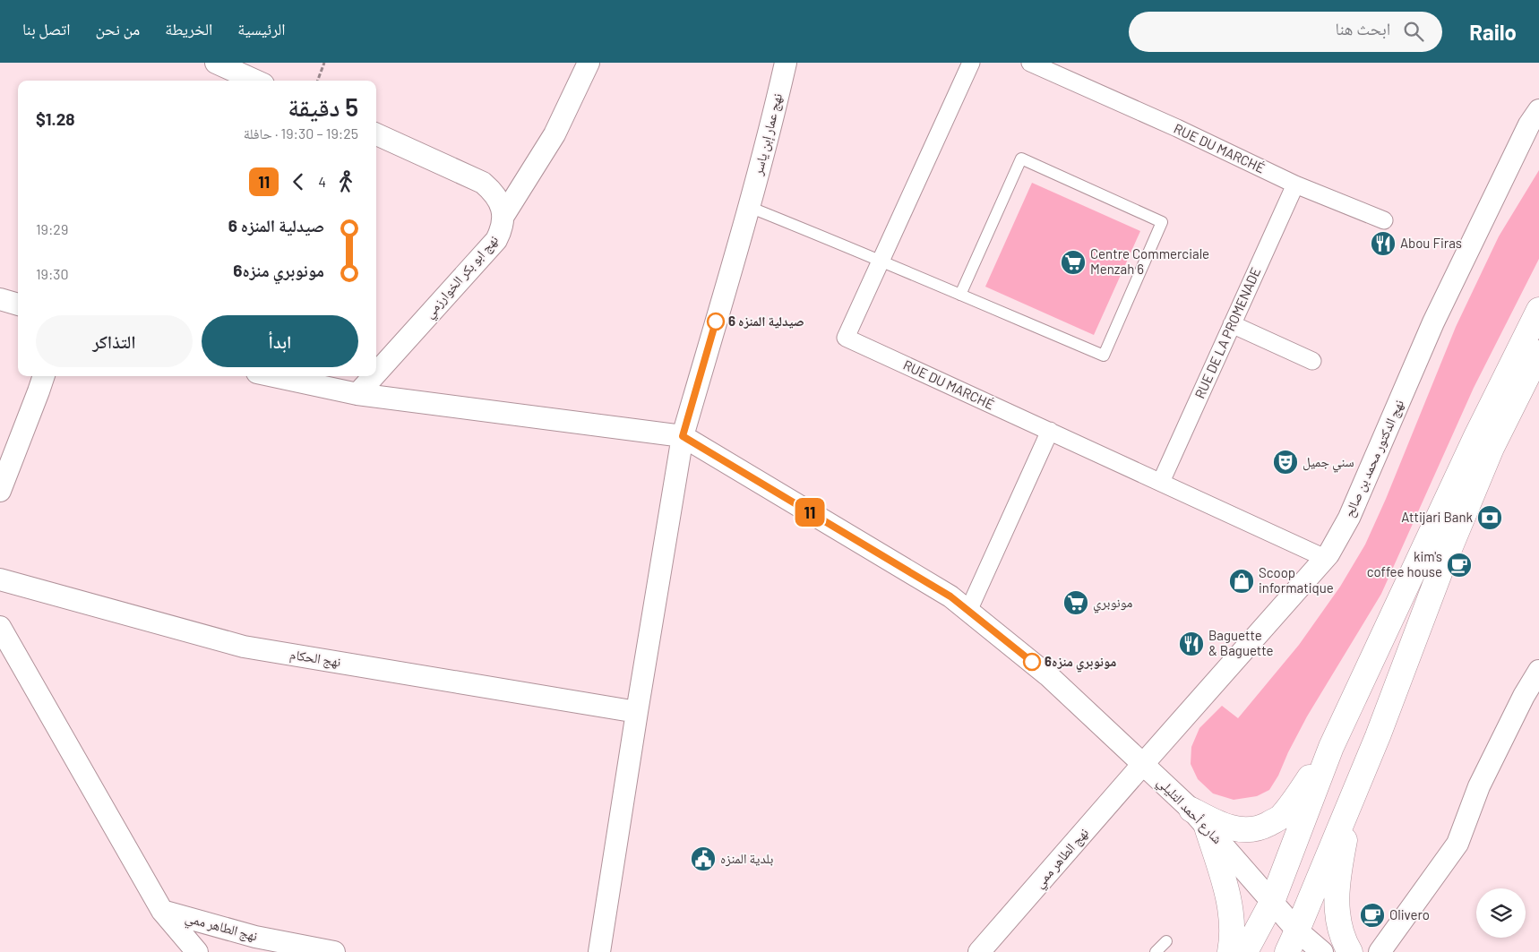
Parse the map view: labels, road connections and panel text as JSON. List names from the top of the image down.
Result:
{
  "streets": {
    "street": [
      "نهج عمار إبن ياسر",
      "RUE DU MARCHÉ",
      "نهج ابو بكر الخوارزمي",
      "RUE DE LA PROMENADE",
      "نهج الدكتور محمد بن صالح",
      "نهج الحكام",
      "شارع أحمد التليلي",
      "نهج الطاهر ممي"
    ]
  },
  "crossings": [
    ["نهج عمار إبن ياسر", "نهج الحكام"],
    ["نهج عمار إبن ياسر", "شارع أحمد التليلي"],
    ["RUE DU MARCHÉ", "RUE DE LA PROMENADE"],
    ["RUE DU MARCHÉ", "نهج الدكتور محمد بن صالح"],
    ["نهج الدكتور محمد بن صالح", "شارع أحمد التليلي"],
    ["نهج الدكتور محمد بن صالح", "نهج الطاهر ممي"],
    ["شارع أحمد التليلي", "نهج الطاهر ممي"]
  ],
  "places": {
    "restaurant": ["Abou Firas", "Baguette & Baguette"],
    "supermarket": ["Centre Commerciale Menzah 6", "مونوبري"],
    "other": ["صيدلية المنزه 6", "مونوبري منزه6"],
    "theatre": ["سني جميل"],
    "bank": ["Attijari Bank"],
    "cafe": ["kim's coffee house", "Olivero"],
    "shop": ["Scoop informatique"],
    "public building": ["بلدية المنزه"]
  },
  "lines": ["bus line 11"],
  "page": {
    "header": "Railo",
    "search": "ابحث هنا",
    "nav": [
      "الرئيسية",
      "الخريطة",
      "من نحن",
      "اتصل بنا"
    ],
    "on_map": "11",
    "heading": ["5 دقيقة", "19:25 – 19:30 · حافلة", "$1.28"],
    "legs": ["4", "11"],
    "list": [
      {
        "name": "صيدلية المنزه 6",
        "value": "19:29"
      },
      {
        "name": "مونوبري منزه6",
        "value": "19:30"
      }
    ],
    "buttons": ["ابدأ", "التذاكر"]
  }
}
